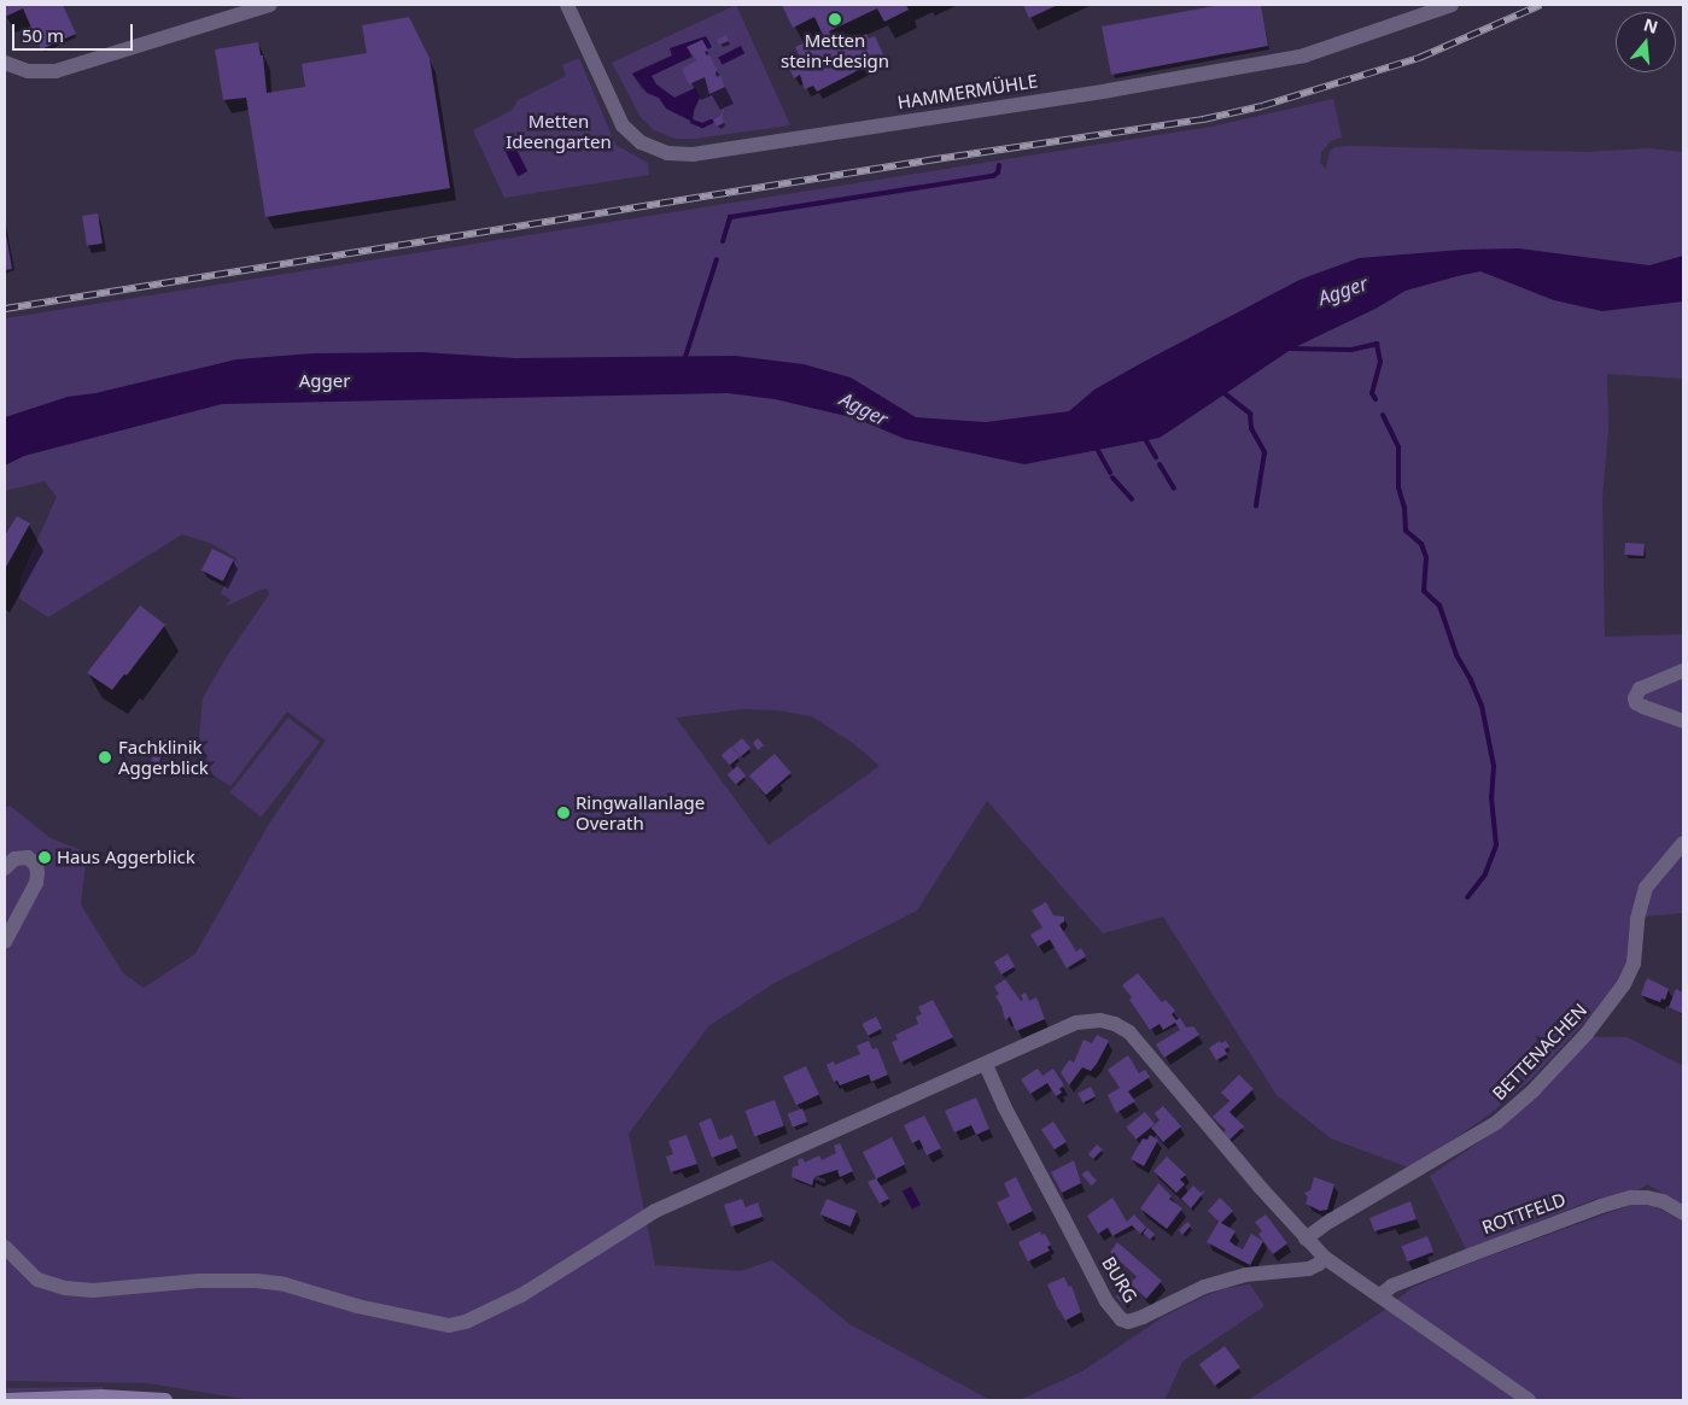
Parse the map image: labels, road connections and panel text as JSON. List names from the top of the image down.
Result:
{
  "streets": {
    "street": [
      "HAMMERMÜHLE",
      "BETTENACHEN",
      "ROTTFELD",
      "BURG"
    ]
  },
  "water": ["Agger"],
  "parks": ["Metten Ideengarten", "Agger"],
  "places": [
    "Metten stein+design",
    "Fachklinik Aggerblick",
    "Ringwallanlage Overath",
    "Haus Aggerblick"
  ],
  "scale_bar": "50 m",
  "north": "top"
}
